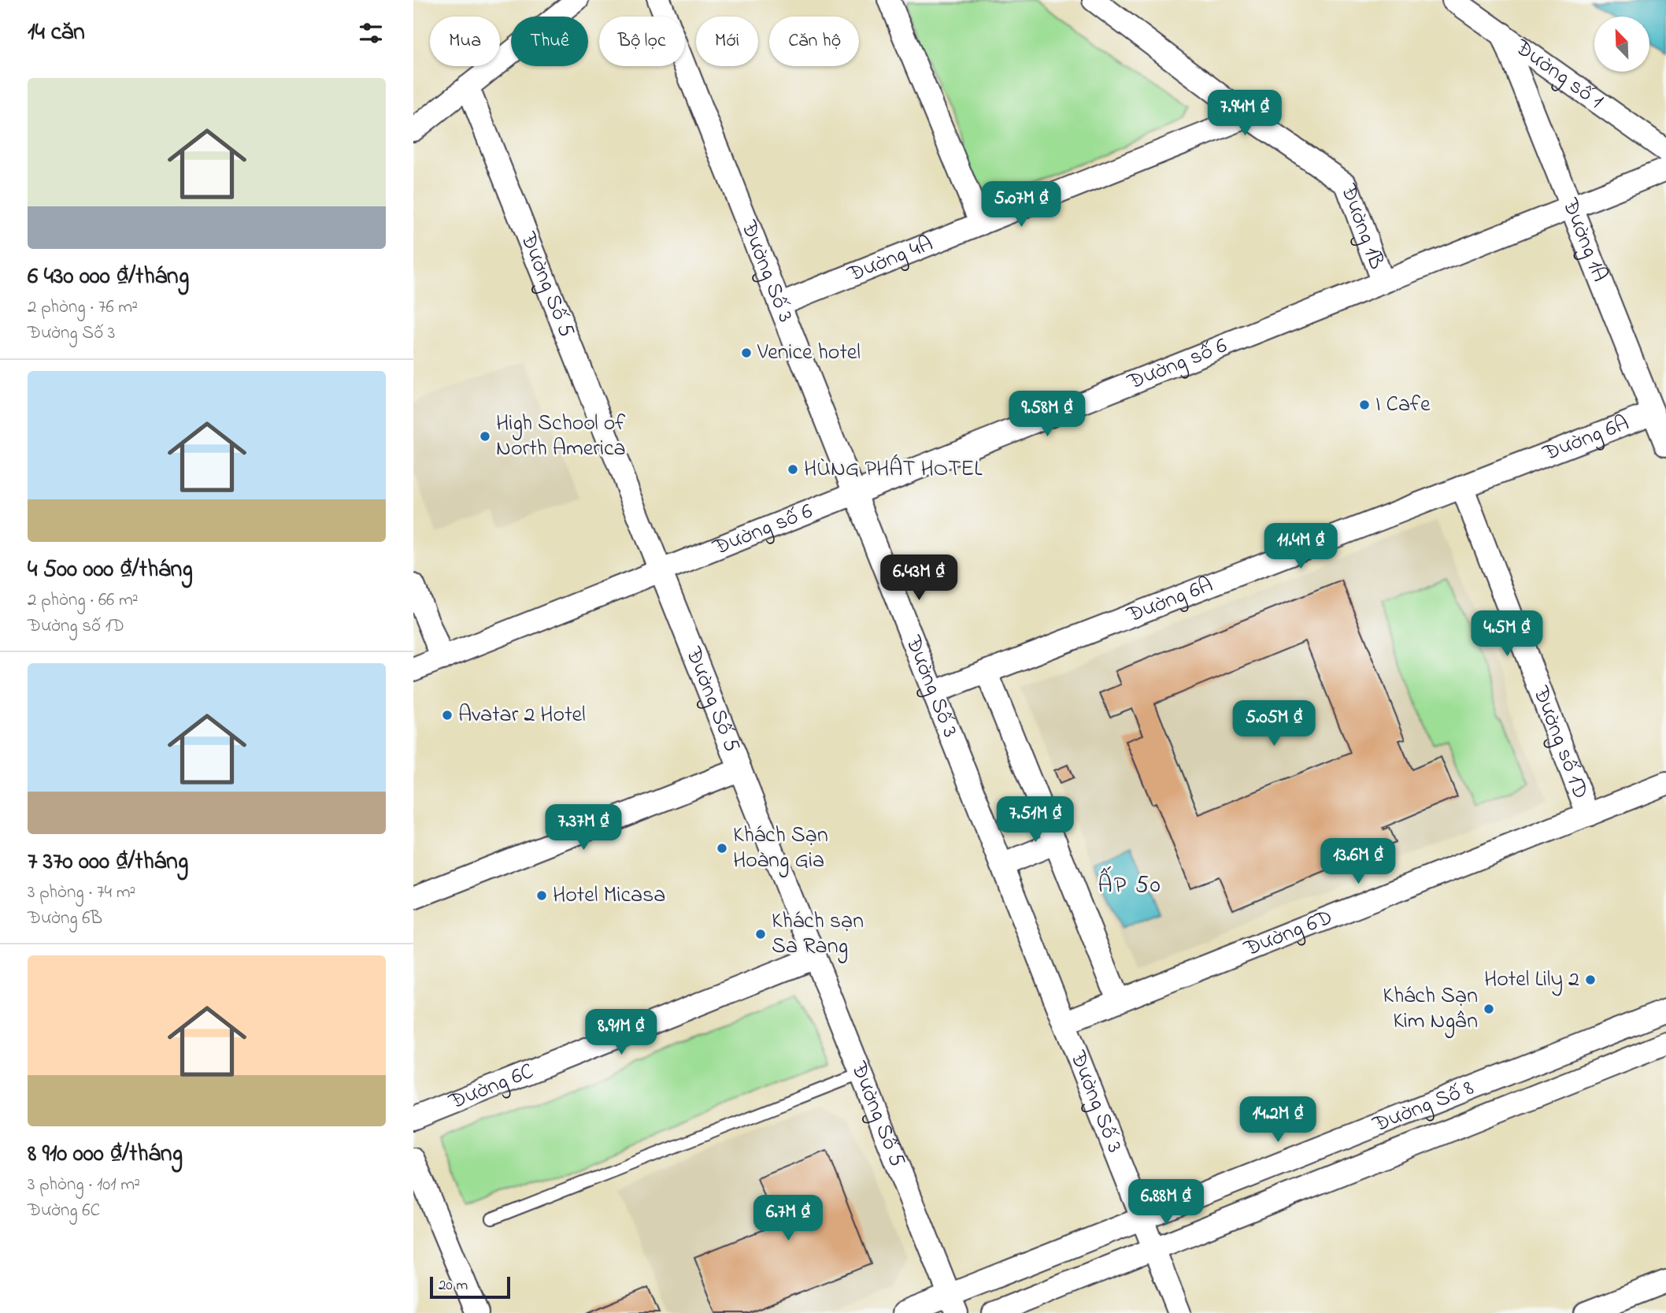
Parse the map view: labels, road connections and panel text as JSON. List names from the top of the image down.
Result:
{
  "streets": {
    "street": [
      "Đường số 1",
      "Đường 1B",
      "Đường 1A",
      "Đường 4A",
      "Đường Số 3",
      "Đường Số 5",
      "Đường số 6",
      "Đường 6A",
      "Đường số 1D",
      "Đường 6D",
      "Đường 6C",
      "Đường Số 8"
    ]
  },
  "crossings": [
    ["Đường số 1", "Đường 1A"],
    ["Đường 1B", "Đường 4A"],
    ["Đường 1B", "Đường số 6"],
    ["Đường 1A", "Đường số 6"],
    ["Đường 1A", "Đường 6A"],
    ["Đường 4A", "Đường Số 3"],
    ["Đường Số 3", "Đường số 6"],
    ["Đường Số 3", "Đường 6A"],
    ["Đường Số 3", "Đường 6D"],
    ["Đường Số 3", "Đường Số 8"],
    ["Đường Số 5", "Đường số 6"],
    ["Đường Số 5", "Đường 6C"],
    ["Đường Số 5", "Đường Số 8"],
    ["Đường 6A", "Đường số 1D"],
    ["Đường số 1D", "Đường 6D"]
  ],
  "districts": ["ẤP 50"],
  "places": [
    "Venice hotel",
    "I Cafe",
    "High School of North America",
    "HÙNG PHÁT HOTEL",
    "Avatar 2 Hotel",
    "Khách Sạn Hoàng Gia",
    "Hotel Micasa",
    "Khách sạn Sa Rang",
    "Hotel Lily 2",
    "Khách Sạn Kim Ngân"
  ],
  "scale_bar": "20 m",
  "north": "top left",
  "page": {
    "heading": "14 căn",
    "chip": [
      "Mua",
      "Thuê",
      "Bộ lọc",
      "Mới",
      "Căn hộ"
    ],
    "list": [
      {
        "name": "6 430 000 ₫/tháng",
        "note": "2 phòng · 76 m² · Đường Số 3"
      },
      {
        "name": "4 500 000 ₫/tháng",
        "note": "2 phòng · 66 m² · Đường số 1D"
      },
      {
        "name": "7 370 000 ₫/tháng",
        "note": "3 phòng · 74 m² · Đường 6B"
      },
      {
        "name": "8 910 000 ₫/tháng",
        "note": "3 phòng · 101 m² · Đường 6C"
      }
    ],
    "price": [
      "7.94M ₫",
      "5.07M ₫",
      "9.58M ₫",
      "11.4M ₫",
      "6.43M ₫",
      "4.5M ₫",
      "5.05M ₫",
      "7.51M ₫",
      "7.37M ₫",
      "13.6M ₫",
      "8.91M ₫",
      "14.2M ₫",
      "6.88M ₫",
      "6.7M ₫"
    ],
    "scale": "20 m"
  }
}
